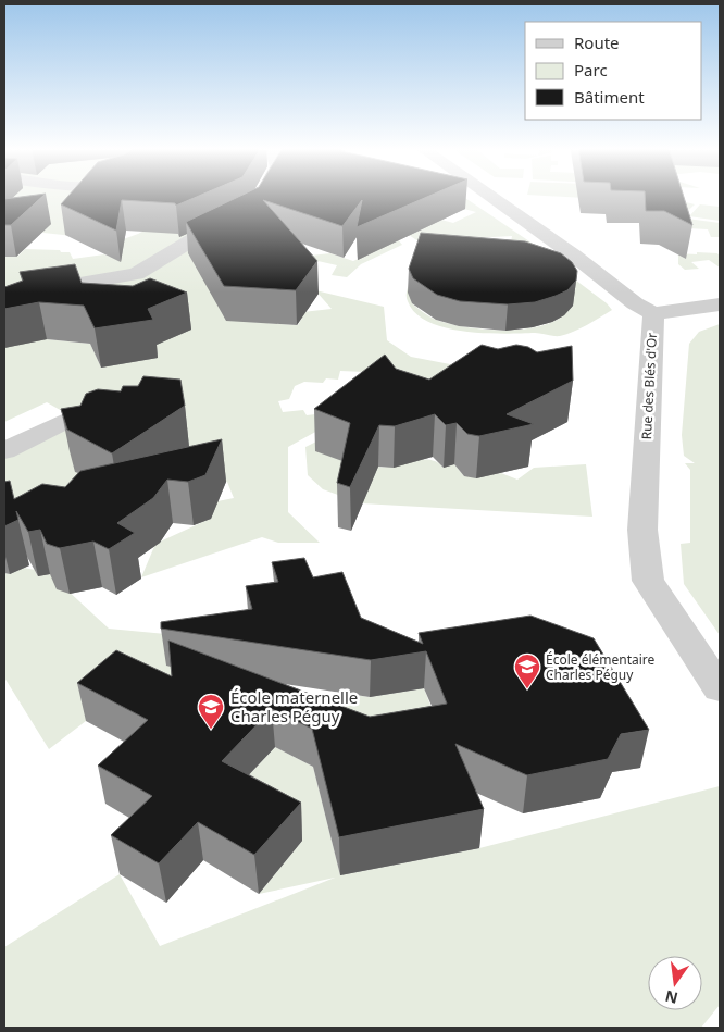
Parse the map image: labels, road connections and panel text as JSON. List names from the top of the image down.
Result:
{
  "streets": {
    "street": ["Rue des Blés d'Or"]
  },
  "places": {
    "school or university": ["École élémentaire Charles Péguy", "École maternelle Charles Péguy"]
  },
  "legend": ["Route", "Parc", "Bâtiment"],
  "north": "bottom"
}
